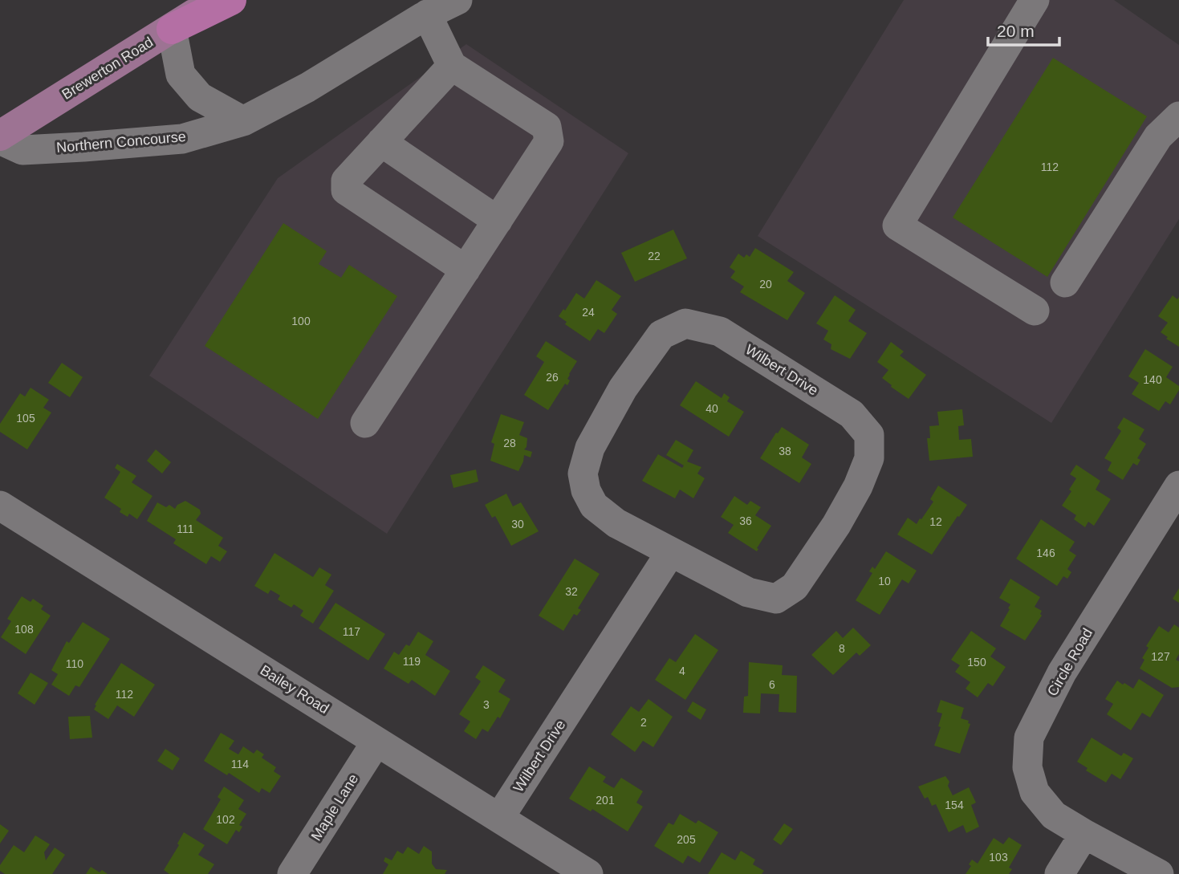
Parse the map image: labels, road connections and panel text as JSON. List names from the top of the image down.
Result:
{
  "streets": {
    "main road": ["Brewerton Road"],
    "street": [
      "Northern Concourse",
      "Wilbert Drive",
      "Circle Road",
      "Bailey Road",
      "Maple Lane"
    ]
  },
  "crossings": [
    ["Brewerton Road", "Northern Concourse"],
    ["Wilbert Drive", "Bailey Road"],
    ["Bailey Road", "Maple Lane"]
  ],
  "house_numbers": [
    "112",
    "22",
    "20",
    "24",
    "100",
    "26",
    "140",
    "40",
    "105",
    "28",
    "38",
    "36",
    "12",
    "30",
    "111",
    "146",
    "10",
    "32",
    "108",
    "117",
    "8",
    "127",
    "119",
    "150",
    "110",
    "4",
    "6",
    "112",
    "3",
    "2",
    "114",
    "201",
    "154",
    "102",
    "205",
    "103"
  ],
  "scale_bar": "20 m"
}
